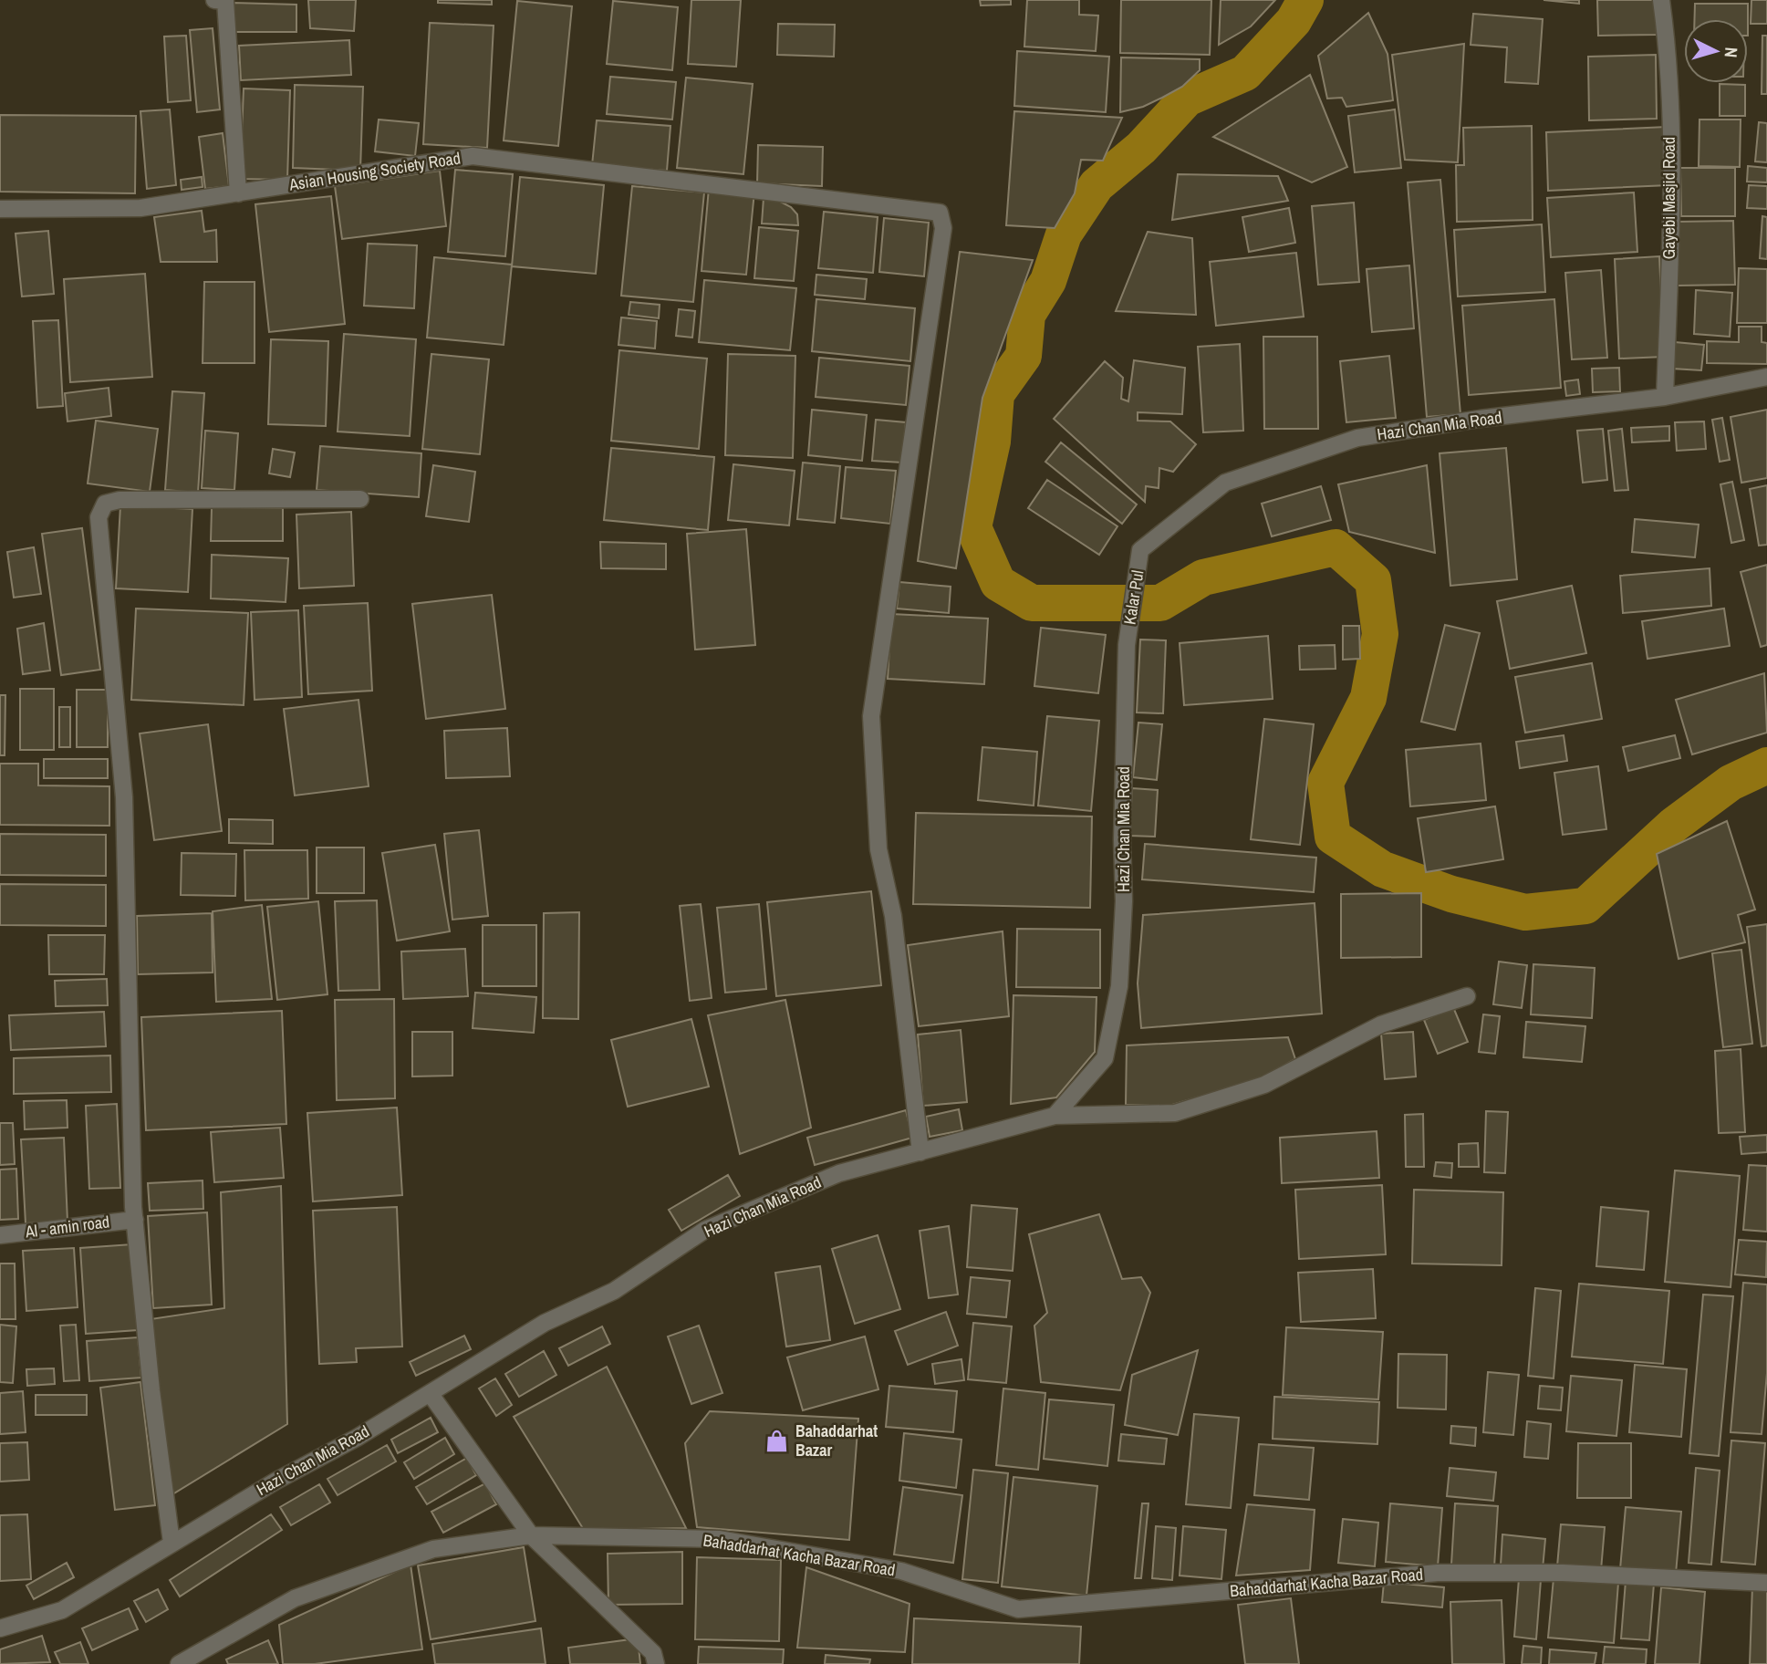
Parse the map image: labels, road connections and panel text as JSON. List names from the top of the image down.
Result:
{
  "streets": {
    "street": [
      "Asian Housing Society Road",
      "Gayebi Masjid Road",
      "Hazi Chan Mia Road",
      "Kalar Pul",
      "Al - amin road",
      "Bahaddarhat Kacha Bazar Road"
    ]
  },
  "crossings": [
    ["Asian Housing Society Road", "Hazi Chan Mia Road"],
    ["Gayebi Masjid Road", "Hazi Chan Mia Road"],
    ["Hazi Chan Mia Road", "Kalar Pul"]
  ],
  "places": {
    "shop": ["Bahaddarhat Bazar"]
  },
  "north": "right"
}
